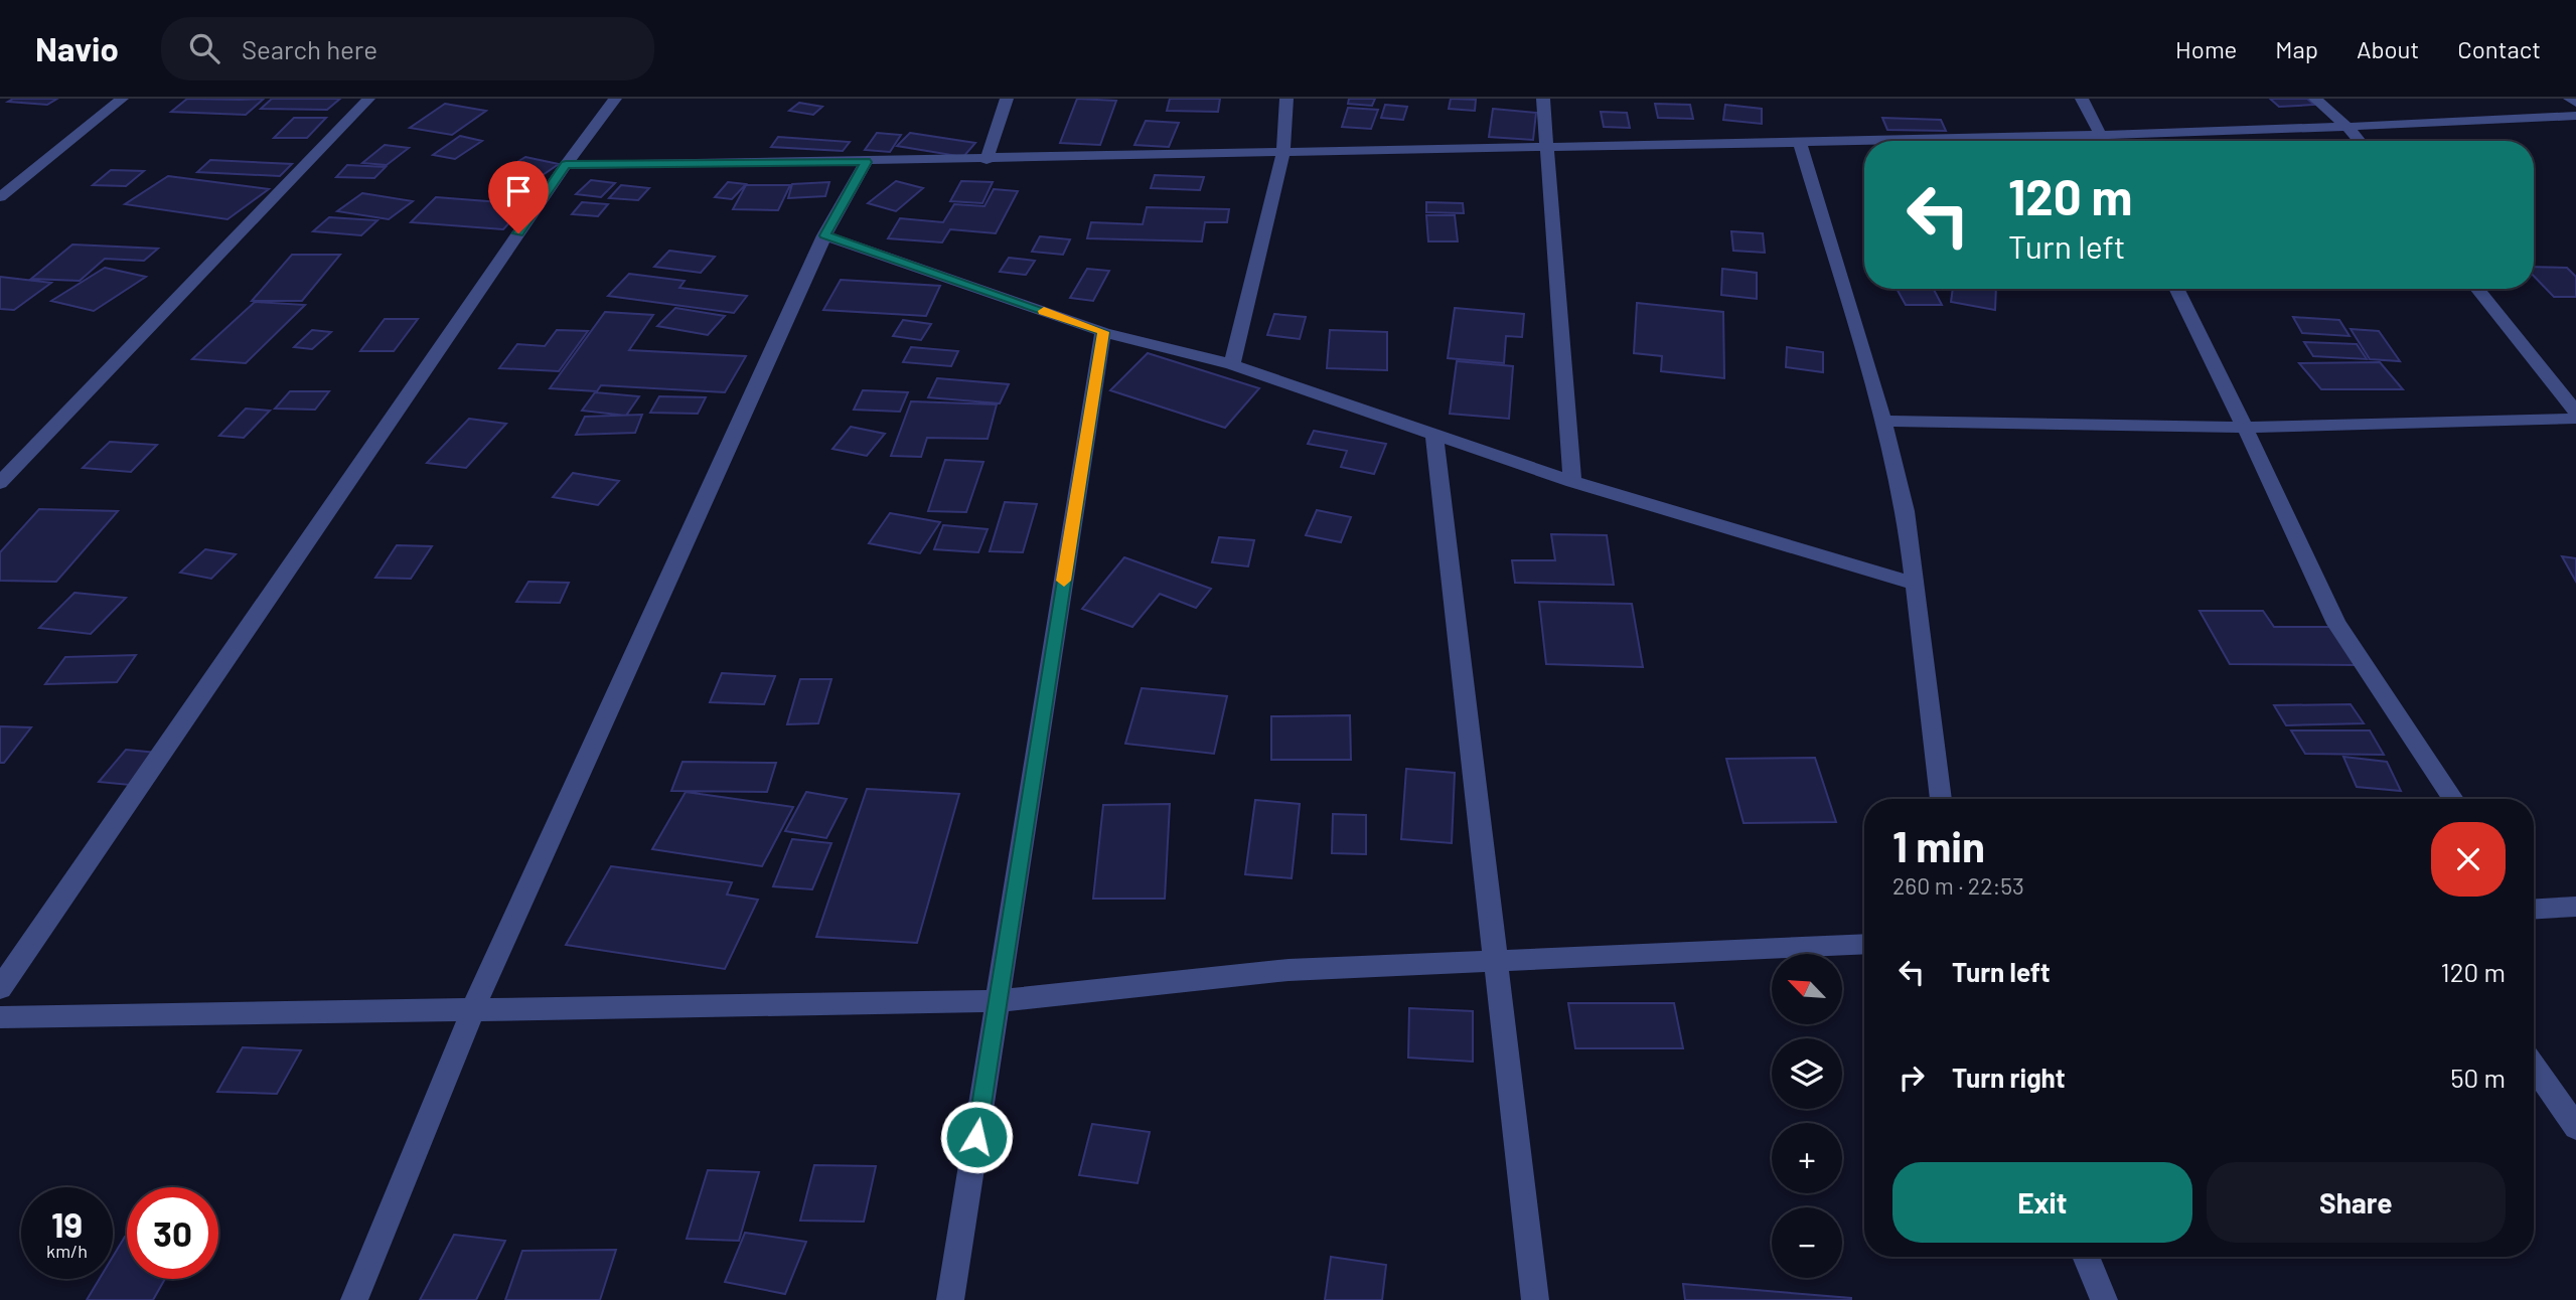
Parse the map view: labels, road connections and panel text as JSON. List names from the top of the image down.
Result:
{
  "north": "top left",
  "page": {
    "header": "Navio",
    "search": "Search here",
    "nav": [
      "Home",
      "Map",
      "About",
      "Contact"
    ],
    "turn": ["120 m", "Turn left"],
    "heading": ["1 min", "260 m · 22:53"],
    "list": [
      {
        "name": "Turn left",
        "value": "120 m"
      },
      {
        "name": "Turn right",
        "value": "50 m"
      }
    ],
    "map_buttons": ["+", "−"],
    "buttons": ["Exit", "Share"],
    "speed": "19 km/h",
    "limit": "30"
  }
}
